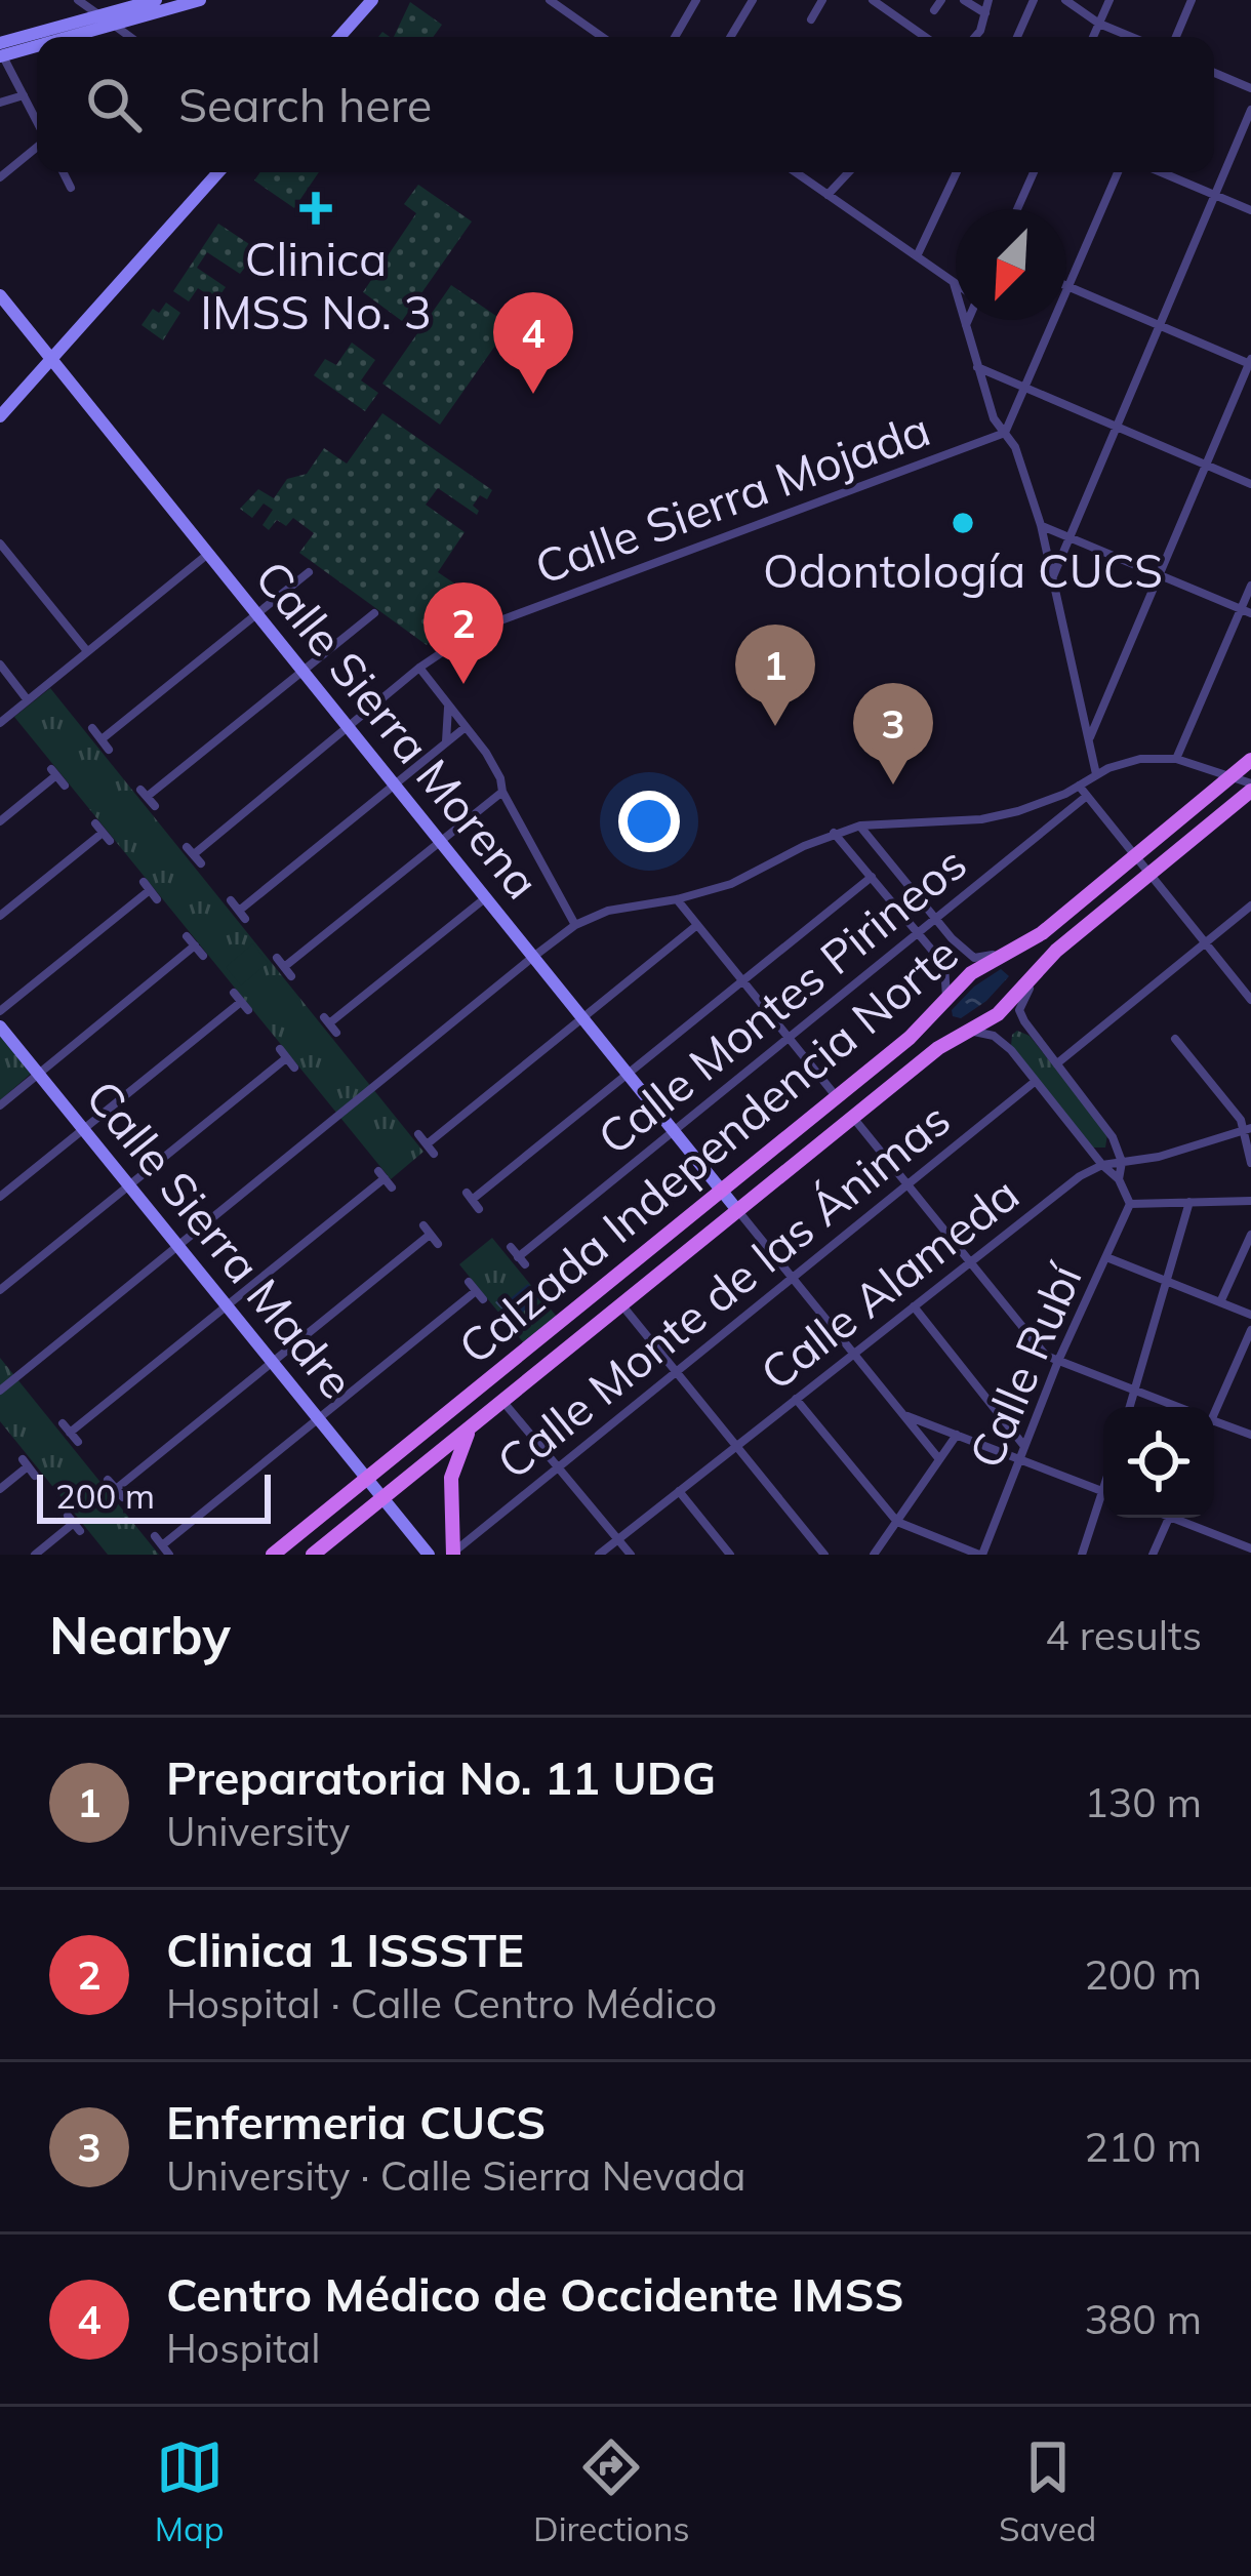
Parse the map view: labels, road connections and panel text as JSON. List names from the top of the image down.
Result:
{
  "streets": {
    "main road": ["Calzada Independencia Norte"],
    "street": [
      "Calle Sierra Mojada",
      "Calle Sierra Morena",
      "Calle Montes Pirineos",
      "Calle Sierra Madre",
      "Calle Alameda",
      "Calle Monte de las Ánimas",
      "Calle Rubí"
    ]
  },
  "crossings": [
    ["Calle Sierra Mojada", "Calle Sierra Morena"],
    ["Calle Sierra Morena", "Calle Montes Pirineos"],
    ["Calle Sierra Morena", "Calzada Independencia Norte"],
    ["Calzada Independencia Norte", "Calle Sierra Madre"]
  ],
  "places": {
    "health": ["Clinica IMSS No. 3"],
    "other": ["Odontología CUCS"]
  },
  "scale_bar": "200 m",
  "north": "bottom left",
  "page": {
    "search": "Search here",
    "pins": [
      "4",
      "2",
      "1",
      "3"
    ],
    "scale": "200 m",
    "heading": ["Nearby", "4 results"],
    "list": [
      {
        "mark": "1",
        "name": "Preparatoria No. 11 UDG",
        "note": "University",
        "value": "130 m"
      },
      {
        "mark": "2",
        "name": "Clinica 1 ISSSTE",
        "note": "Hospital · Calle Centro Médico",
        "value": "200 m"
      },
      {
        "mark": "3",
        "name": "Enfermeria CUCS",
        "note": "University · Calle Sierra Nevada",
        "value": "210 m"
      },
      {
        "mark": "4",
        "name": "Centro Médico de Occidente IMSS",
        "note": "Hospital",
        "value": "380 m"
      }
    ],
    "nav": ["Map", "Directions", "Saved"]
  }
}
